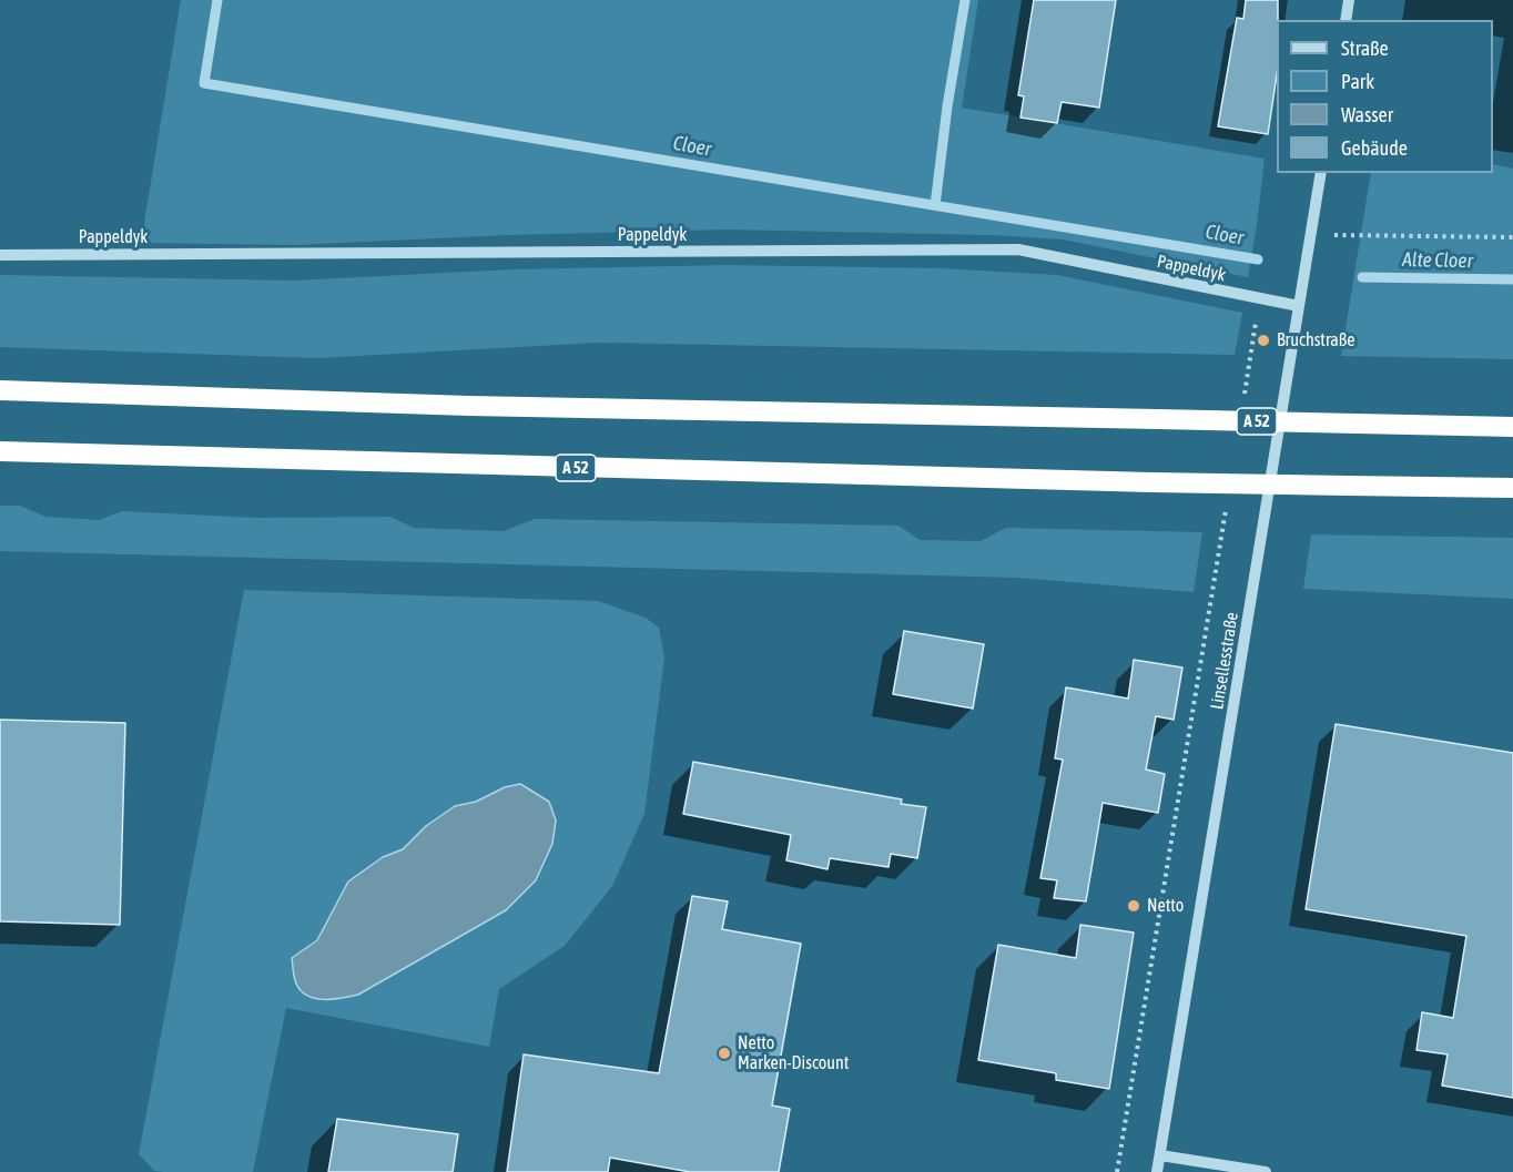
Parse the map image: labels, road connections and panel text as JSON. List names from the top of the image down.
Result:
{
  "streets": {
    "highway": ["A 52"],
    "street": ["Pappeldyk", "Linsellesstraße"]
  },
  "crossings": [
    ["Pappeldyk", "Linsellesstraße"]
  ],
  "water": ["Cloer", "Alte Cloer"],
  "places": ["Bruchstraße", "Netto", "Netto Marken-Discount"],
  "legend": [
    "Straße",
    "Park",
    "Wasser",
    "Gebäude"
  ]
}
